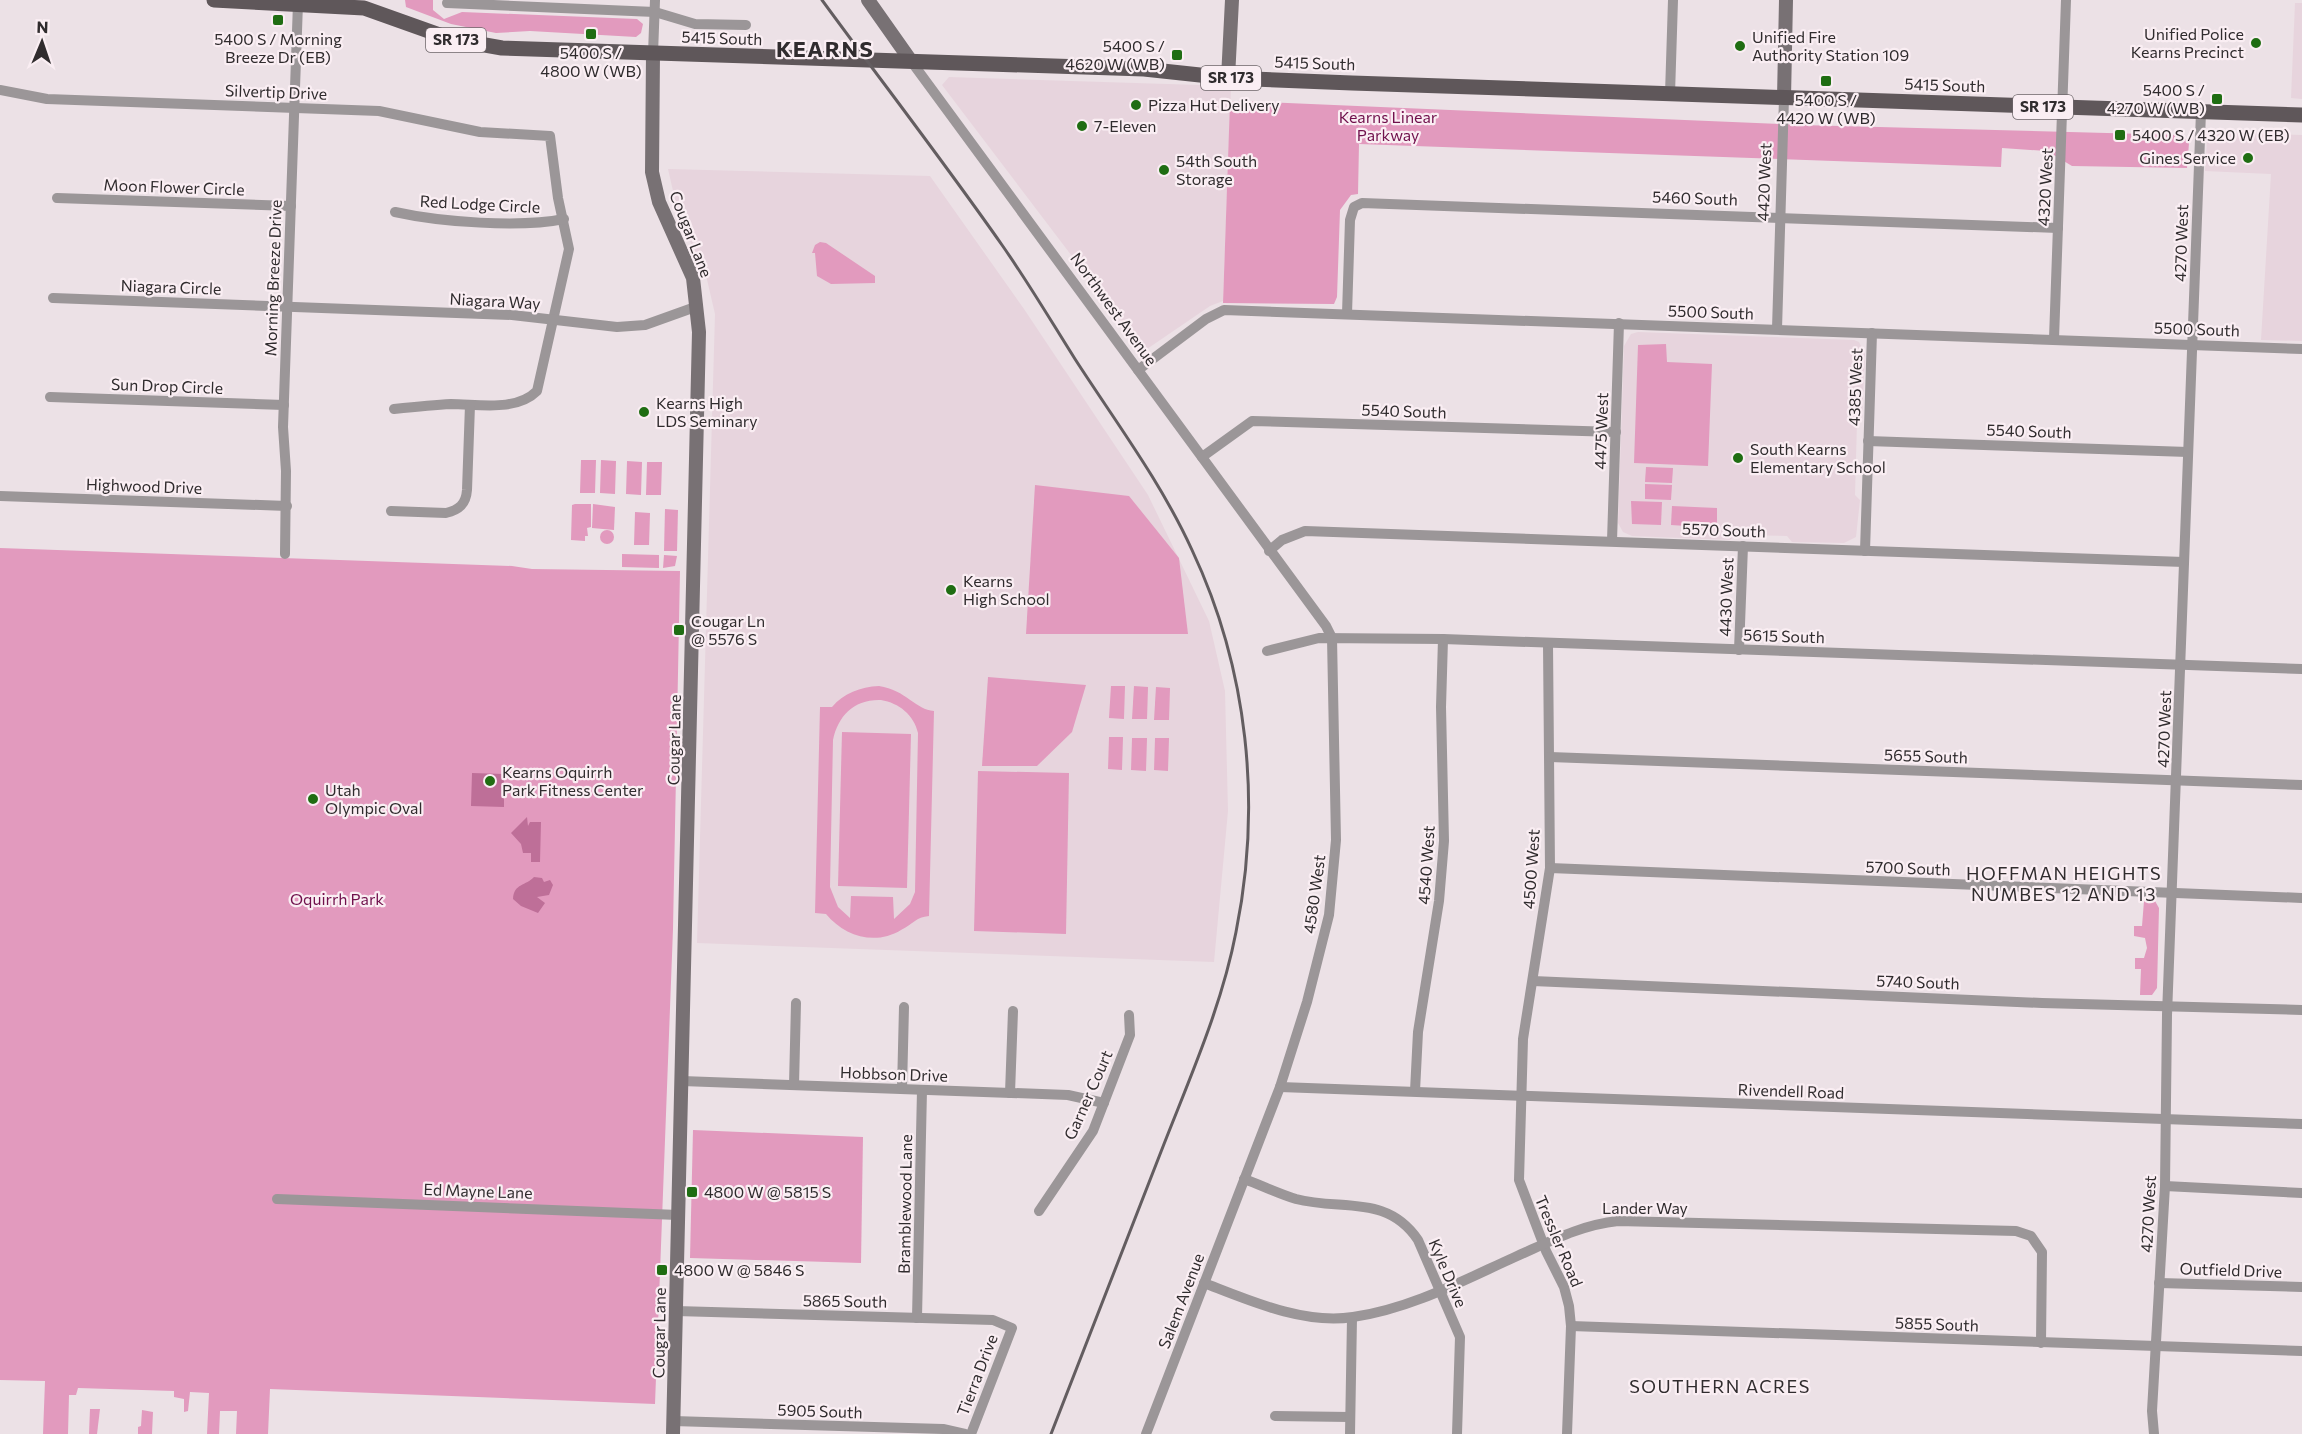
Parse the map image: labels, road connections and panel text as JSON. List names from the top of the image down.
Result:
{
  "streets": {
    "main road": [
      "5415 South",
      "SR 173",
      "4420 West",
      "Cougar Lane",
      "Northwest Avenue"
    ],
    "street": [
      "Silvertip Drive",
      "Moon Flower Circle",
      "4320 West",
      "5460 South",
      "Red Lodge Circle",
      "4270 West",
      "Morning Breeze Drive",
      "Niagara Circle",
      "Niagara Way",
      "5500 South",
      "Sun Drop Circle",
      "4385 West",
      "5540 South",
      "4475 West",
      "Highwood Drive",
      "5570 South",
      "4430 West",
      "5615 South",
      "5655 South",
      "4540 West",
      "5700 South",
      "4500 West",
      "4580 West",
      "5740 South",
      "Hobbson Drive",
      "Rivendell Road",
      "Garner Court",
      "Ed Mayne Lane",
      "Bramblewood Lane",
      "Lander Way",
      "Tressler Road",
      "Outfield Drive",
      "Kyle Drive",
      "5865 South",
      "Salem Avenue",
      "5855 South",
      "Tierra Drive",
      "5905 South"
    ]
  },
  "crossings": [
    ["5415 South", "SR 173"],
    ["5415 South", "4420 West"],
    ["5415 South", "4320 West"],
    ["5415 South", "Cougar Lane"],
    ["5415 South", "4270 West"],
    ["5415 South", "Morning Breeze Drive"],
    ["5415 South", "Northwest Avenue"],
    ["SR 173", "Morning Breeze Drive"],
    ["Silvertip Drive", "Red Lodge Circle"],
    ["Silvertip Drive", "Morning Breeze Drive"],
    ["4420 West", "5460 South"],
    ["4420 West", "5500 South"],
    ["Moon Flower Circle", "Morning Breeze Drive"],
    ["4320 West", "5460 South"],
    ["4320 West", "5500 South"],
    ["5460 South", "5500 South"],
    ["Cougar Lane", "Niagara Way"],
    ["Cougar Lane", "Hobbson Drive"],
    ["Cougar Lane", "Ed Mayne Lane"],
    ["Cougar Lane", "5865 South"],
    ["Cougar Lane", "5905 South"],
    ["4270 West", "5500 South"],
    ["4270 West", "5540 South"],
    ["4270 West", "5570 South"],
    ["4270 West", "5615 South"],
    ["4270 West", "5655 South"],
    ["4270 West", "5700 South"],
    ["4270 West", "5740 South"],
    ["4270 West", "Rivendell Road"],
    ["4270 West", "Outfield Drive"],
    ["4270 West", "5855 South"],
    ["Morning Breeze Drive", "Niagara Circle"],
    ["Morning Breeze Drive", "Niagara Way"],
    ["Morning Breeze Drive", "Sun Drop Circle"],
    ["Morning Breeze Drive", "Highwood Drive"],
    ["Niagara Circle", "Niagara Way"],
    ["Northwest Avenue", "5500 South"],
    ["Northwest Avenue", "5540 South"],
    ["Northwest Avenue", "5570 South"],
    ["Northwest Avenue", "5615 South"],
    ["Northwest Avenue", "4580 West"],
    ["5500 South", "4385 West"],
    ["5500 South", "4475 West"],
    ["4385 West", "5540 South"],
    ["4385 West", "5570 South"],
    ["5540 South", "4475 West"],
    ["4475 West", "5570 South"],
    ["5570 South", "4430 West"],
    ["4430 West", "5615 South"],
    ["5615 South", "4540 West"],
    ["5615 South", "4500 West"],
    ["5615 South", "4580 West"],
    ["5655 South", "4500 West"],
    ["4540 West", "Rivendell Road"],
    ["5700 South", "4500 West"],
    ["4500 West", "5740 South"],
    ["4500 West", "Rivendell Road"],
    ["4500 West", "Tressler Road"],
    ["4580 West", "Rivendell Road"],
    ["4580 West", "Kyle Drive"],
    ["4580 West", "Salem Avenue"],
    ["Hobbson Drive", "Garner Court"],
    ["Hobbson Drive", "Bramblewood Lane"],
    ["Rivendell Road", "Tressler Road"],
    ["Bramblewood Lane", "5865 South"],
    ["Lander Way", "Tressler Road"],
    ["Lander Way", "Kyle Drive"],
    ["Lander Way", "Salem Avenue"],
    ["Lander Way", "5855 South"],
    ["Tressler Road", "5855 South"],
    ["Kyle Drive", "Salem Avenue"],
    ["5865 South", "Tierra Drive"]
  ],
  "districts": ["KEARNS", "HOFFMAN HEIGHTS NUMBES 12 AND 13", "SOUTHERN ACRES"],
  "parks": ["Kearns Linear Parkway", "Oquirrh Park"],
  "places": {
    "transit": [
      "5400 S / Morning Breeze Dr (EB)",
      "5400 S / 4800 W (WB)",
      "5400 S / 4620 W (WB)",
      "5400 S / 4420 W (WB)",
      "5400 S / 4270 W (WB)",
      "5400 S / 4320 W (EB)",
      "Cougar Ln @ 5576 S",
      "4800 W @ 5815 S",
      "4800 W @ 5846 S"
    ],
    "other": [
      "Unified Police Kearns Precinct",
      "Unified Fire Authority Station 109",
      "Pizza Hut Delivery",
      "7-Eleven",
      "Gines Service",
      "54th South Storage",
      "Kearns High LDS Seminary",
      "South Kearns Elementary School",
      "Kearns High School",
      "Kearns Oquirrh Park Fitness Center",
      "Utah Olympic Oval"
    ]
  },
  "north": "top"
}
